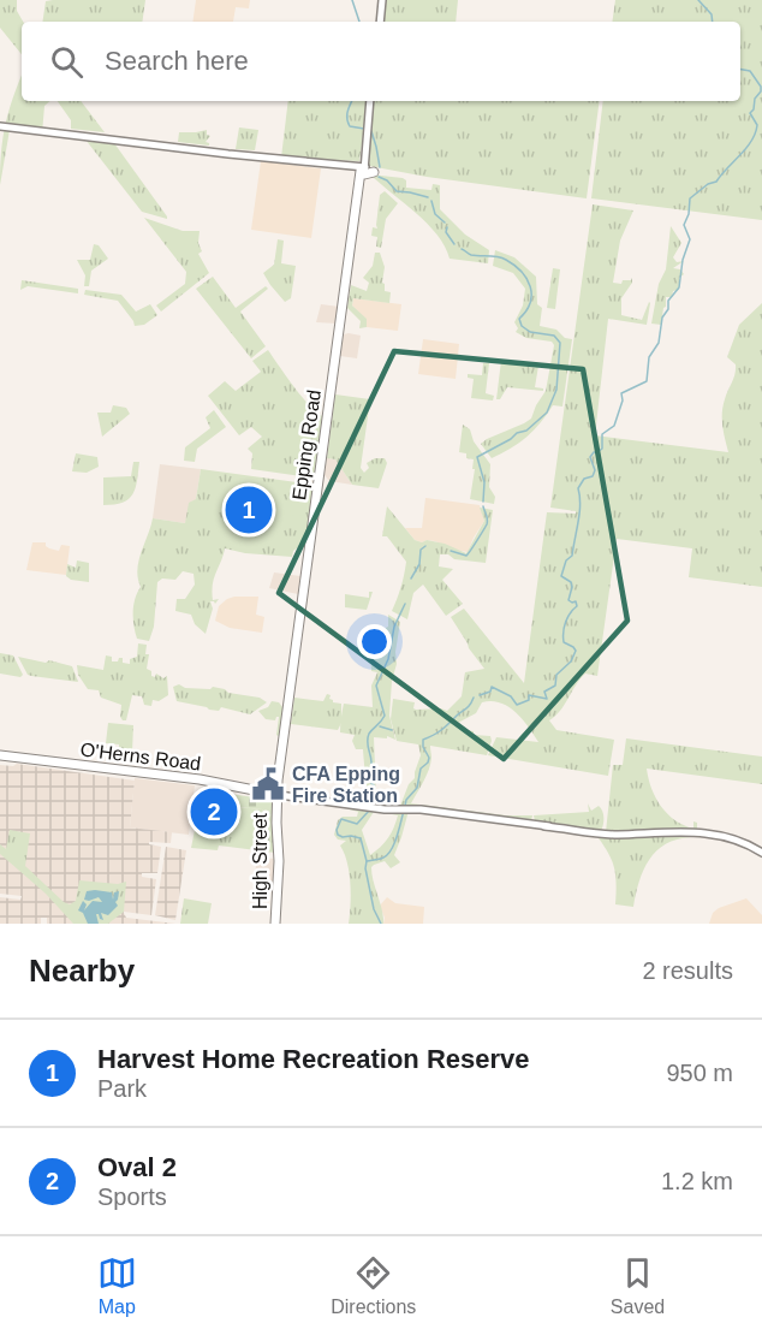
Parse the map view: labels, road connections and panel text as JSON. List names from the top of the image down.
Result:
{
  "streets": {
    "main road": ["Epping Road", "O'Herns Road", "High Street"]
  },
  "crossings": [
    ["Epping Road", "O'Herns Road"],
    ["Epping Road", "High Street"],
    ["O'Herns Road", "High Street"]
  ],
  "places": {
    "public building": ["CFA Epping Fire Station"]
  },
  "page": {
    "search": "Search here",
    "pins": ["1", "2"],
    "heading": ["Nearby", "2 results"],
    "list": [
      {
        "mark": "1",
        "name": "Harvest Home Recreation Reserve",
        "note": "Park",
        "value": "950 m"
      },
      {
        "mark": "2",
        "name": "Oval 2",
        "note": "Sports",
        "value": "1.2 km"
      }
    ],
    "nav": ["Map", "Directions", "Saved"]
  }
}
